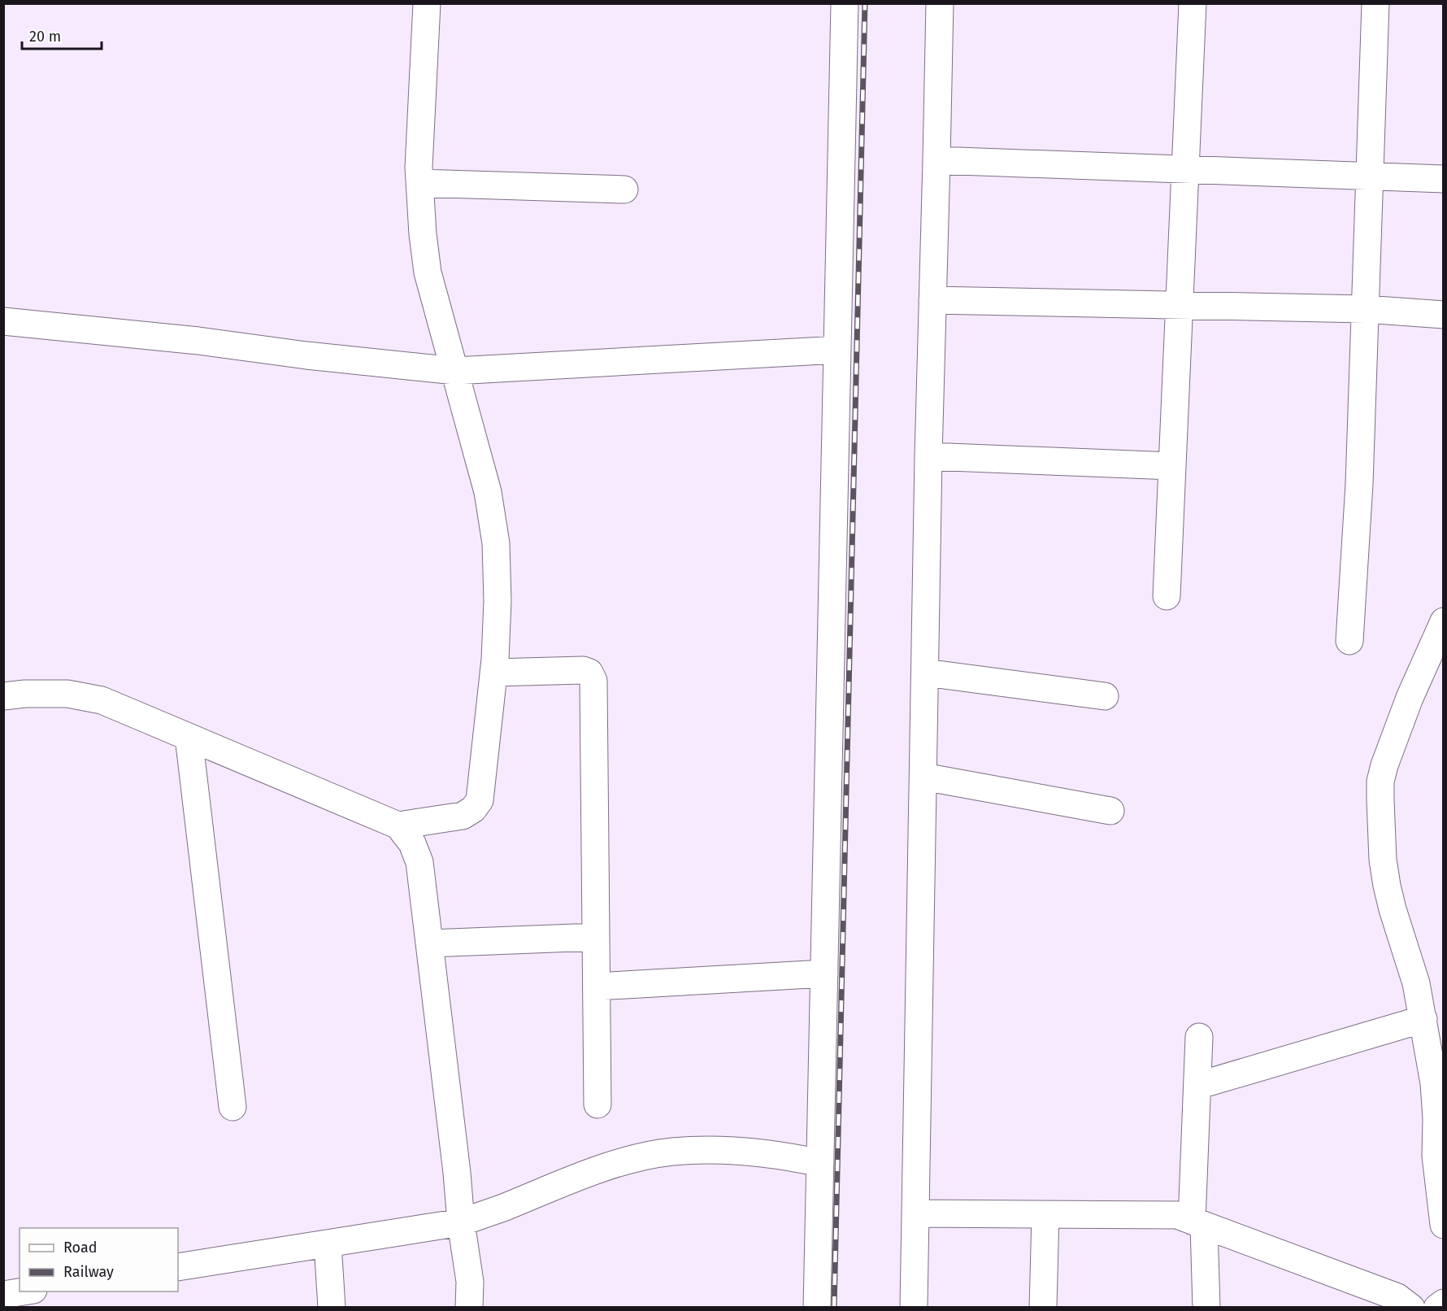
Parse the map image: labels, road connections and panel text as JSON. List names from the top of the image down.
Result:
{
  "legend": ["Road", "Railway"],
  "scale_bar": "20 m"
}
